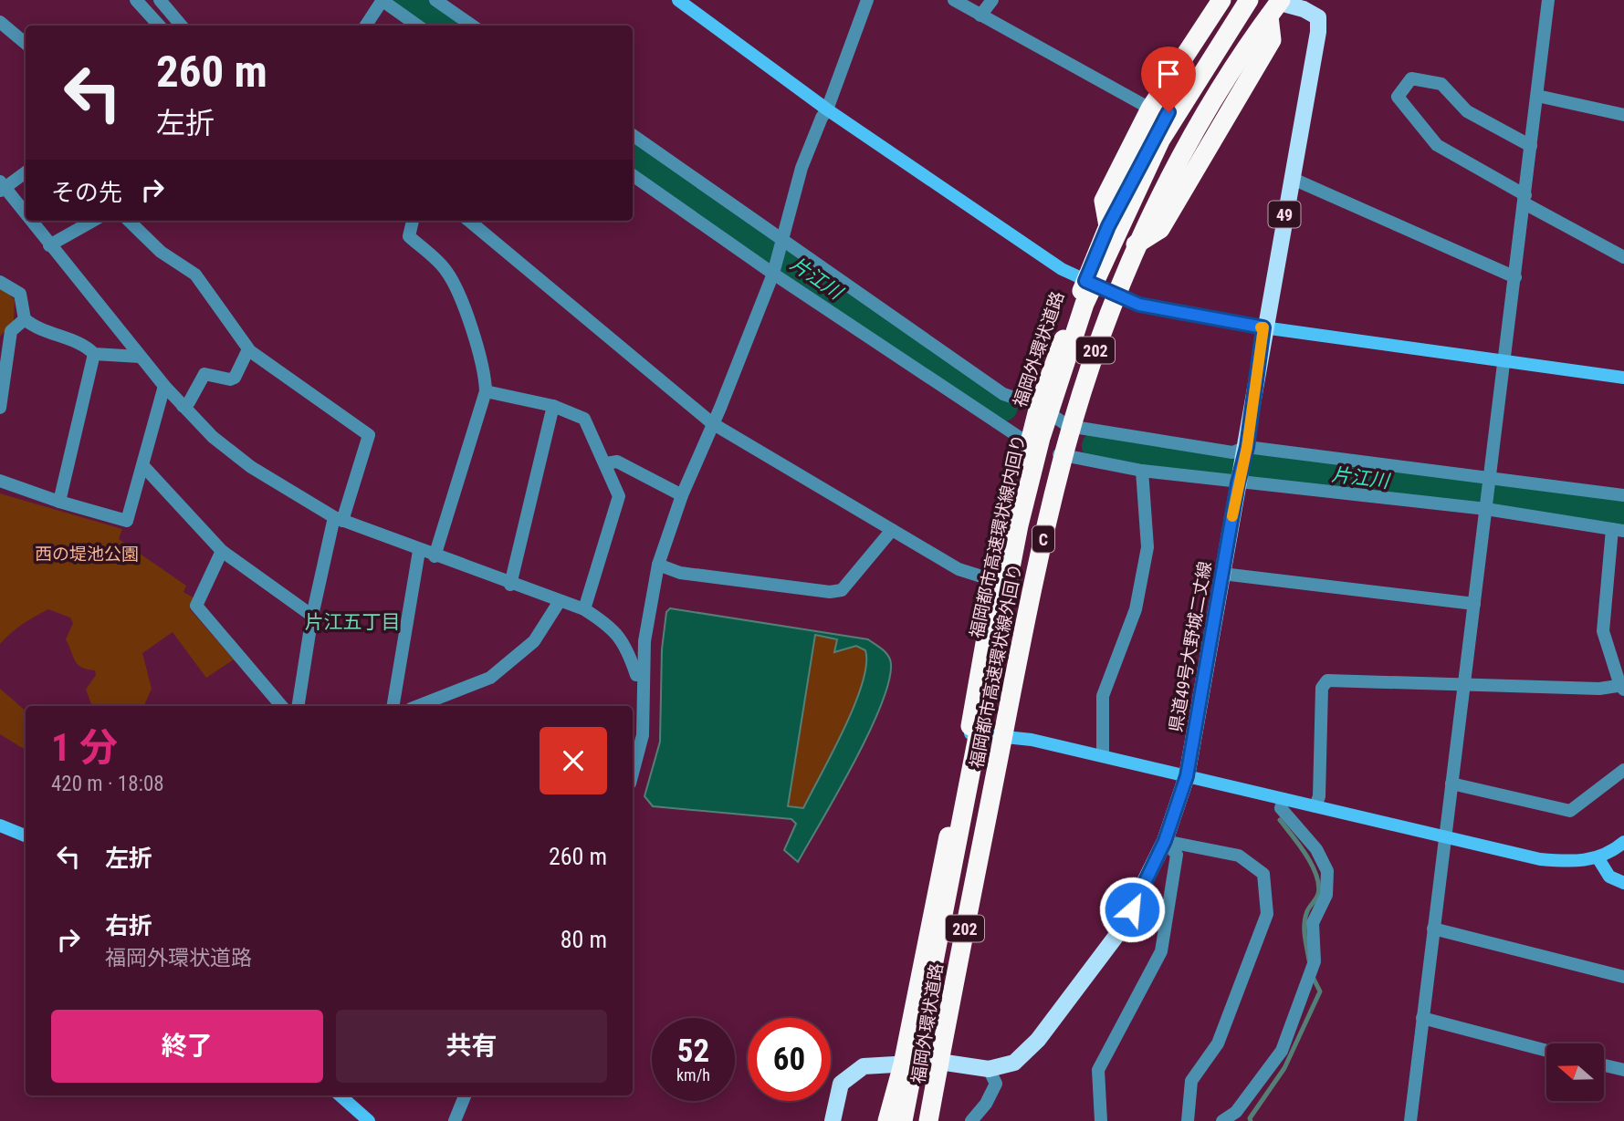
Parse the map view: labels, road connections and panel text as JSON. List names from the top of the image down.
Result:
{
  "streets": {
    "highway": [
      "福岡外環状道路",
      "202",
      "福岡都市高速環状線内回り",
      "C",
      "福岡都市高速環状線外回り"
    ],
    "main road": ["49", "県道49号大野城二丈線"]
  },
  "crossings": [
    ["福岡外環状道路", "県道49号大野城二丈線"],
    ["福岡外環状道路", "福岡都市高速環状線外回り"],
    ["県道49号大野城二丈線", "福岡都市高速環状線外回り"]
  ],
  "districts": ["片江五丁目"],
  "water": ["片江川"],
  "parks": ["西の堤池公園"],
  "north": "left",
  "page": {
    "turn": ["260 m", "左折"],
    "then": "その先",
    "heading": ["1 分", "420 m · 18:08"],
    "list": [
      {
        "name": "左折",
        "value": "260 m"
      },
      {
        "name": "右折",
        "note": "福岡外環状道路",
        "value": "80 m"
      }
    ],
    "buttons": ["終了", "共有"],
    "speed": "52 km/h",
    "limit": "60"
  }
}
